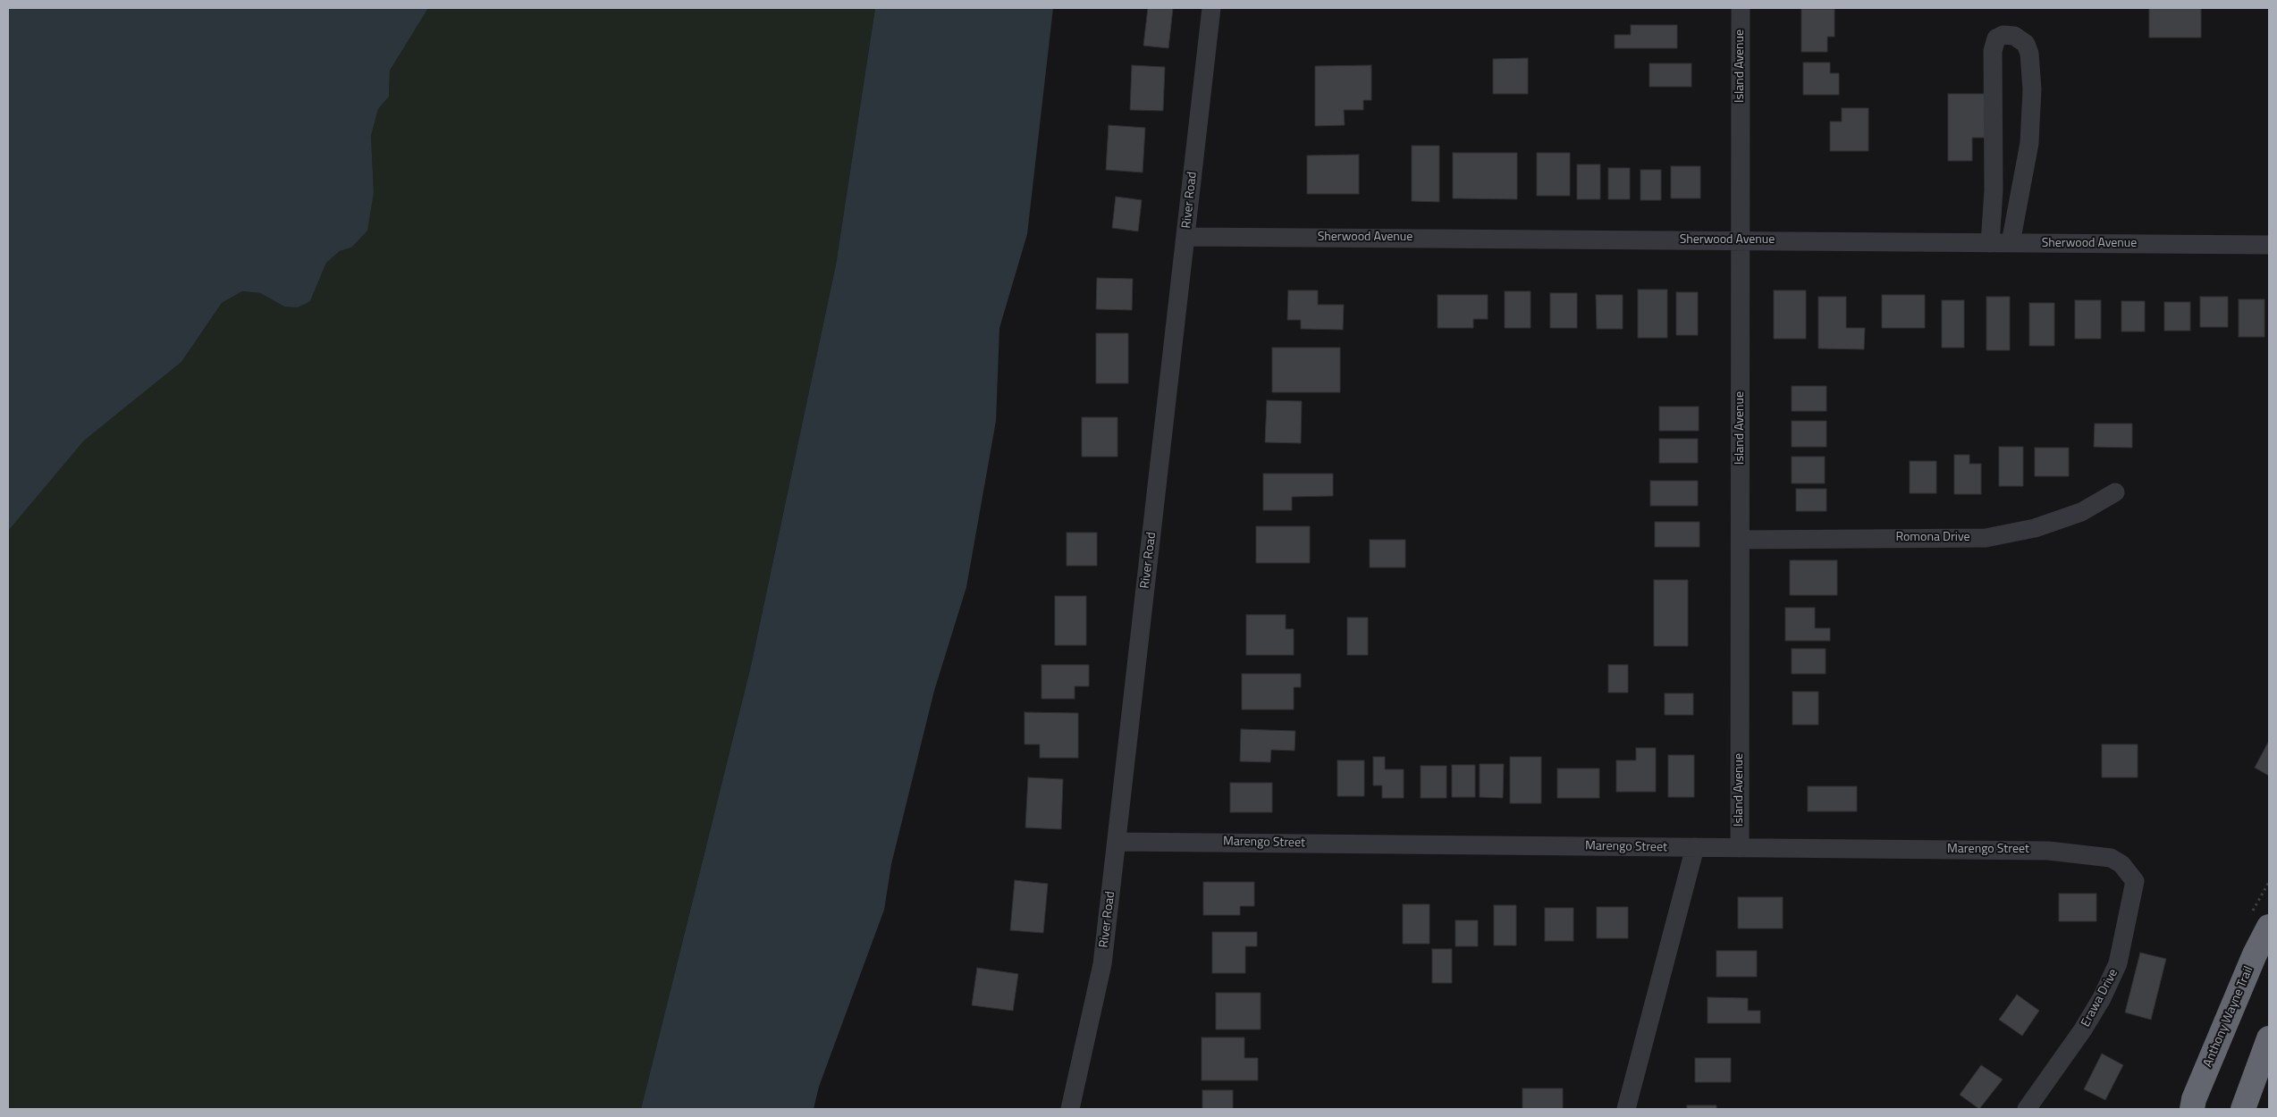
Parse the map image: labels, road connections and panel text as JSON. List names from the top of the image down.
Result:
{
  "streets": {
    "highway": ["Anthony Wayne Trail"],
    "street": [
      "Island Avenue",
      "River Road",
      "Sherwood Avenue",
      "Romona Drive",
      "Marengo Street",
      "Erawa Drive"
    ]
  },
  "crossings": [
    ["Island Avenue", "Sherwood Avenue"],
    ["Island Avenue", "Romona Drive"],
    ["Island Avenue", "Marengo Street"],
    ["River Road", "Sherwood Avenue"],
    ["River Road", "Marengo Street"],
    ["Marengo Street", "Erawa Drive"]
  ]
}
